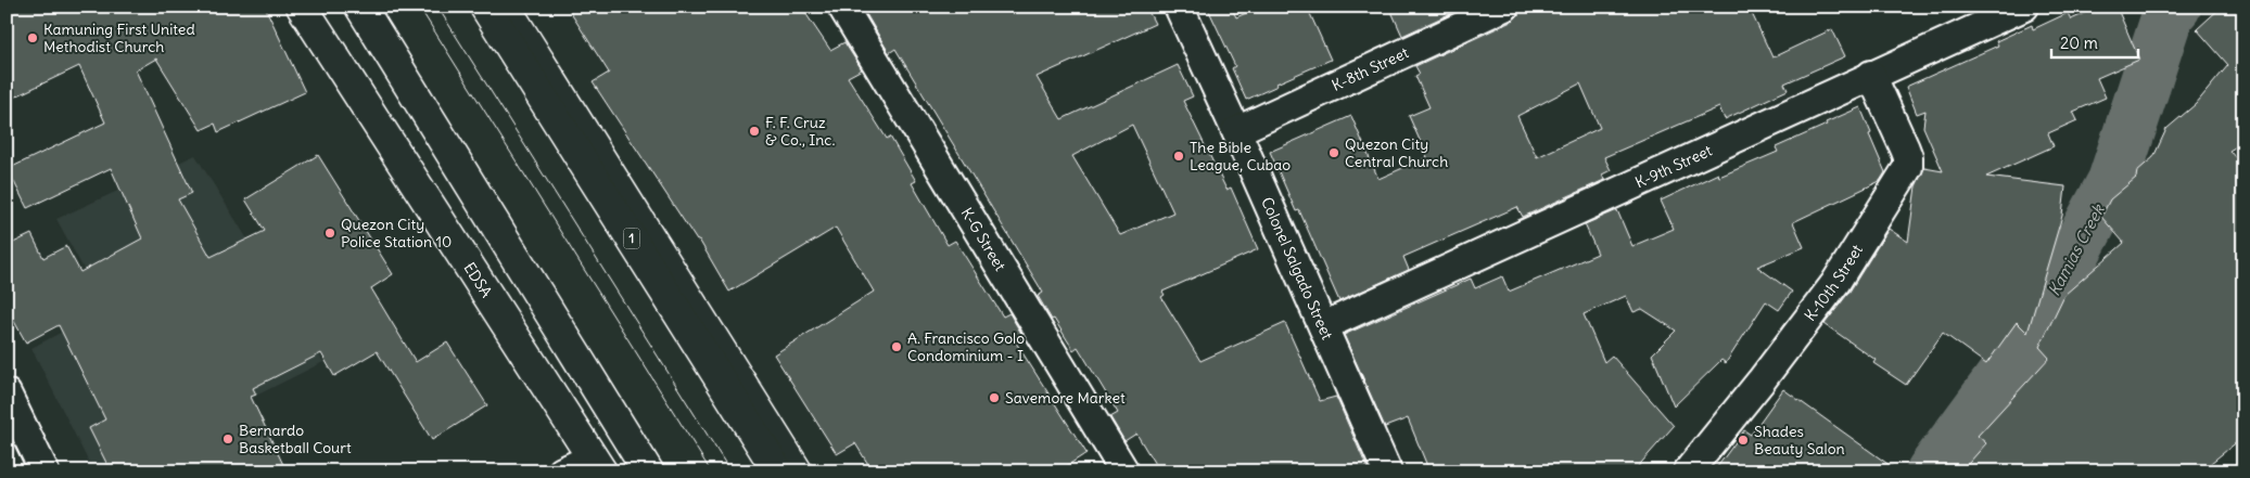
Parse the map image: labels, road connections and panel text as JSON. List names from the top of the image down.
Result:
{
  "streets": {
    "main road": ["1", "EDSA"],
    "street": [
      "K-8th Street",
      "K-9th Street",
      "K-G Street",
      "Colonel Salgado Street",
      "K-10th Street"
    ]
  },
  "crossings": [
    ["K-8th Street", "Colonel Salgado Street"],
    ["K-9th Street", "Colonel Salgado Street"],
    ["K-9th Street", "K-10th Street"]
  ],
  "water": ["Kamias Creek"],
  "places": [
    "Kamuning First United Methodist Church",
    "F. F. Cruz & Co., Inc.",
    "Quezon City Central Church",
    "The Bible League, Cubao",
    "Quezon City Police Station 10",
    "A. Francisco Golo Condominium - I",
    "Savemore Market",
    "Bernardo Basketball Court",
    "Shades Beauty Salon"
  ],
  "scale_bar": "20 m"
}
